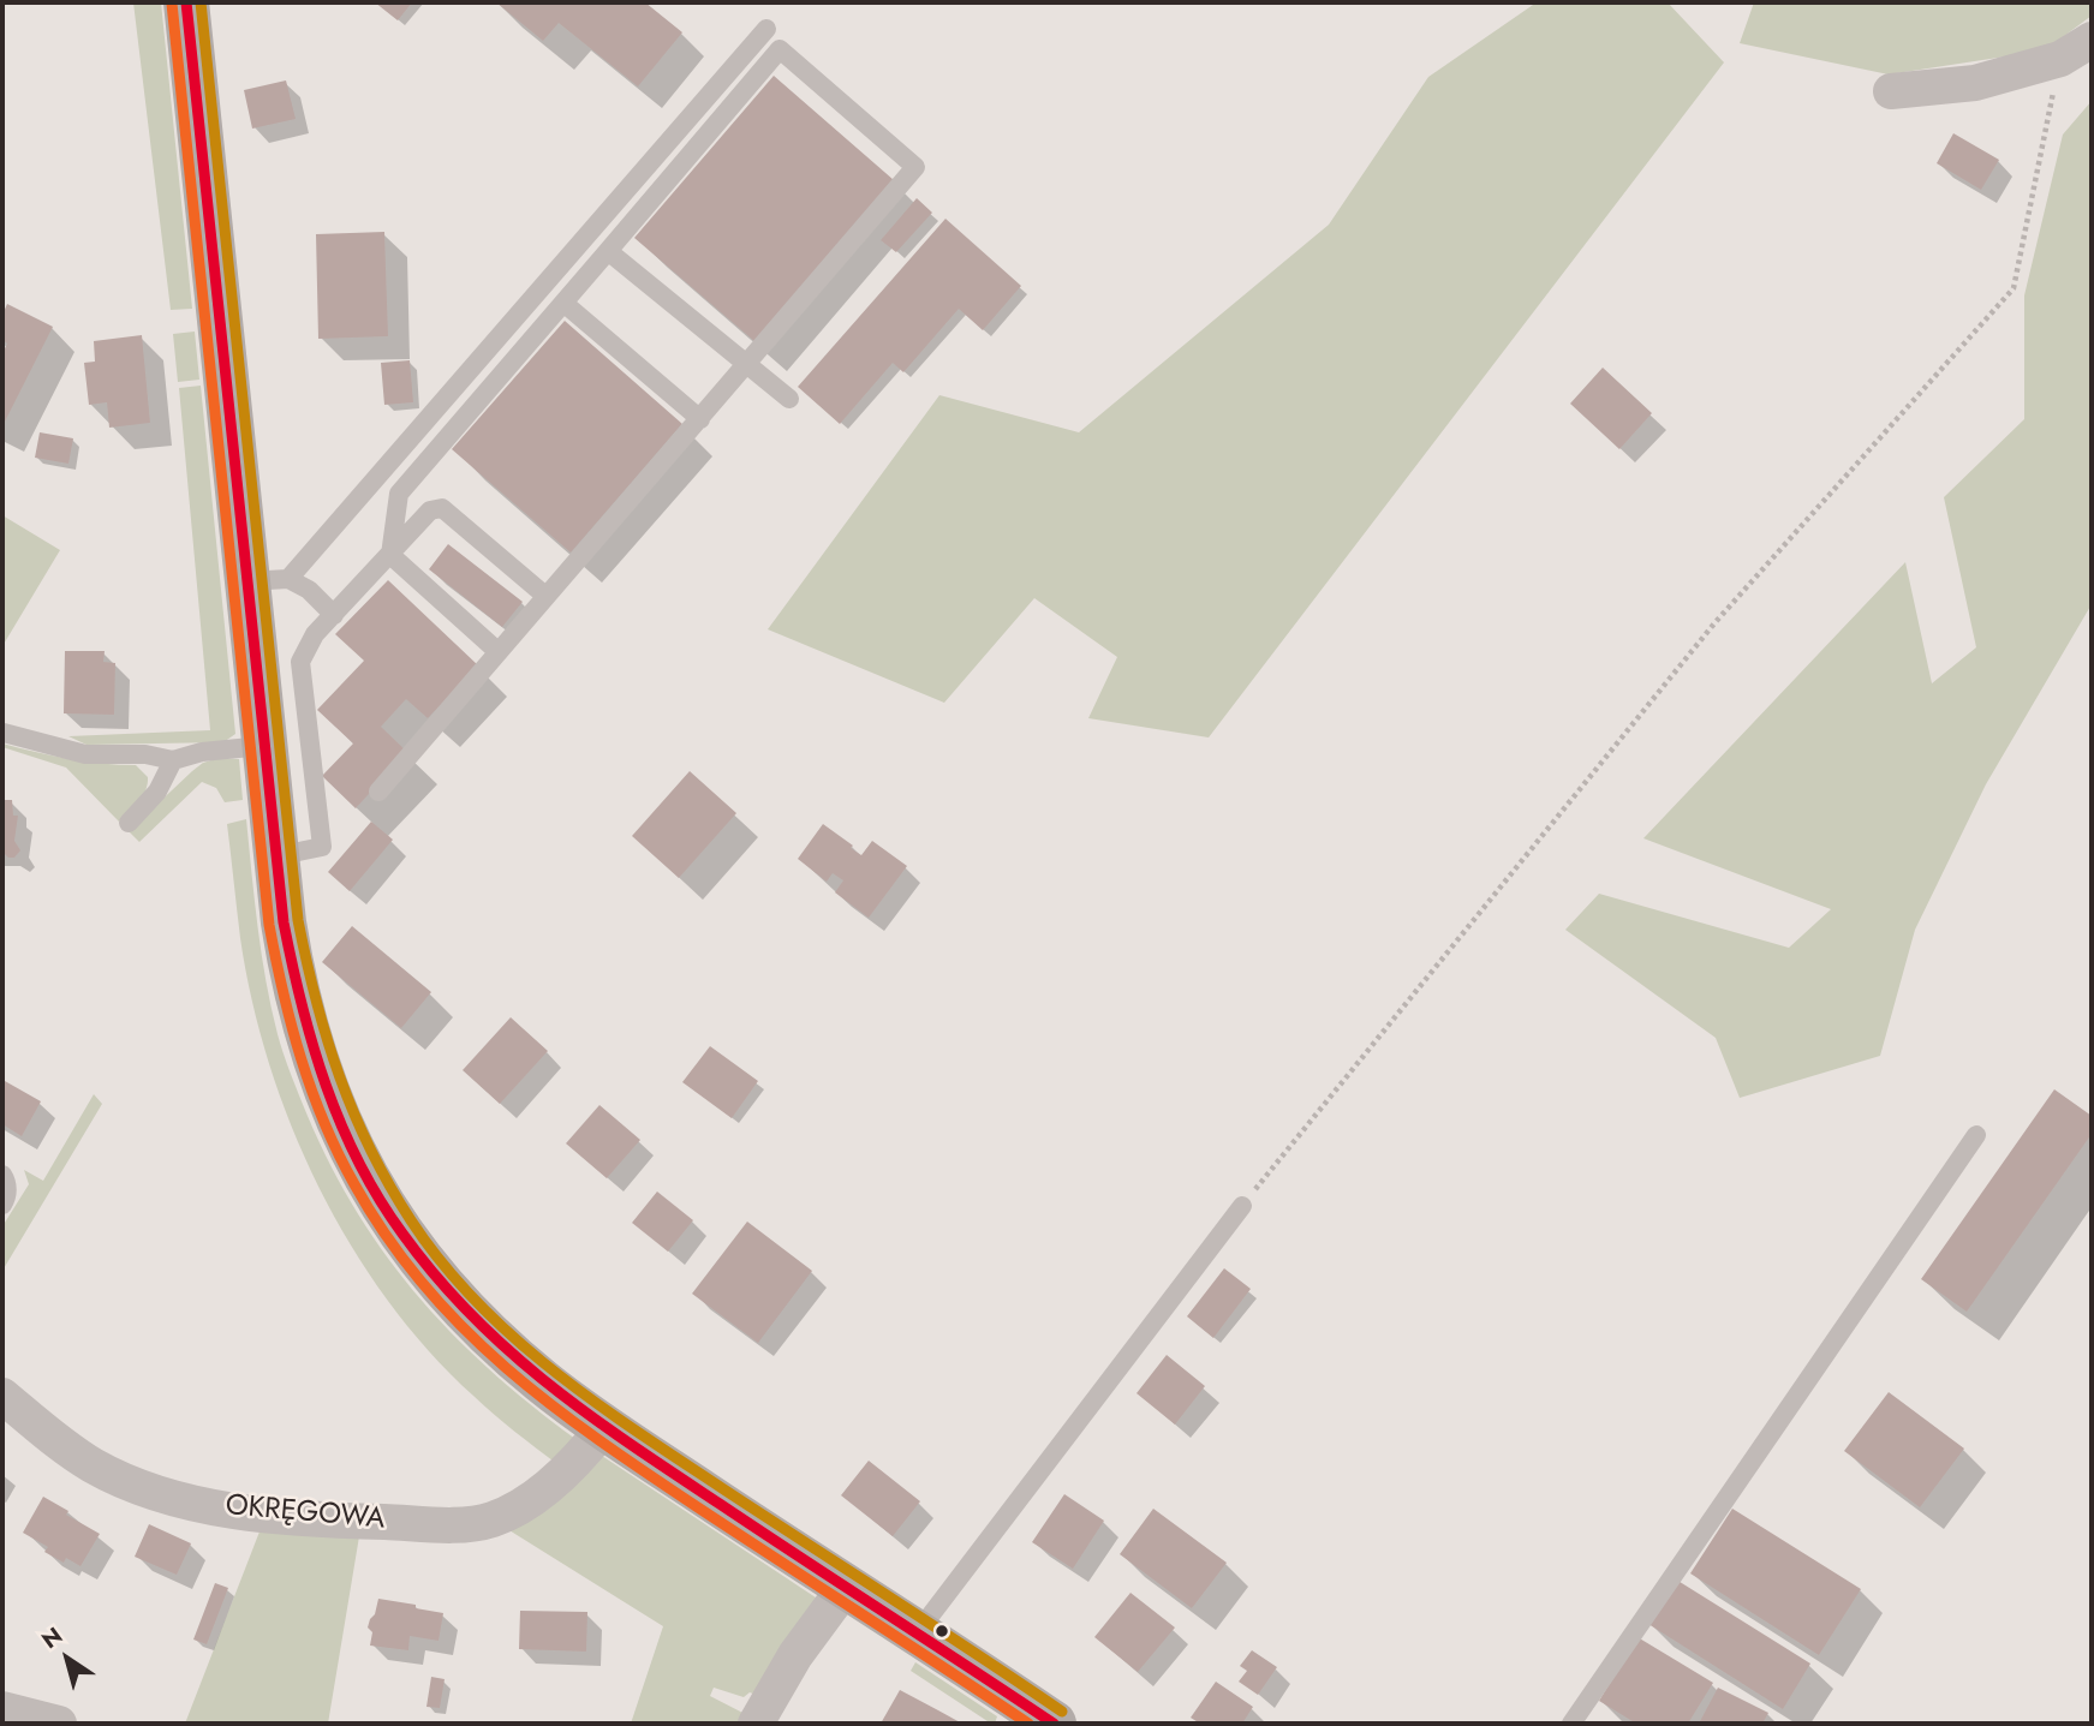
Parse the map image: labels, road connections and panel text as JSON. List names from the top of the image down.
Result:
{
  "streets": {
    "street": ["OKRĘGOWA"]
  },
  "north": "top left"
}
